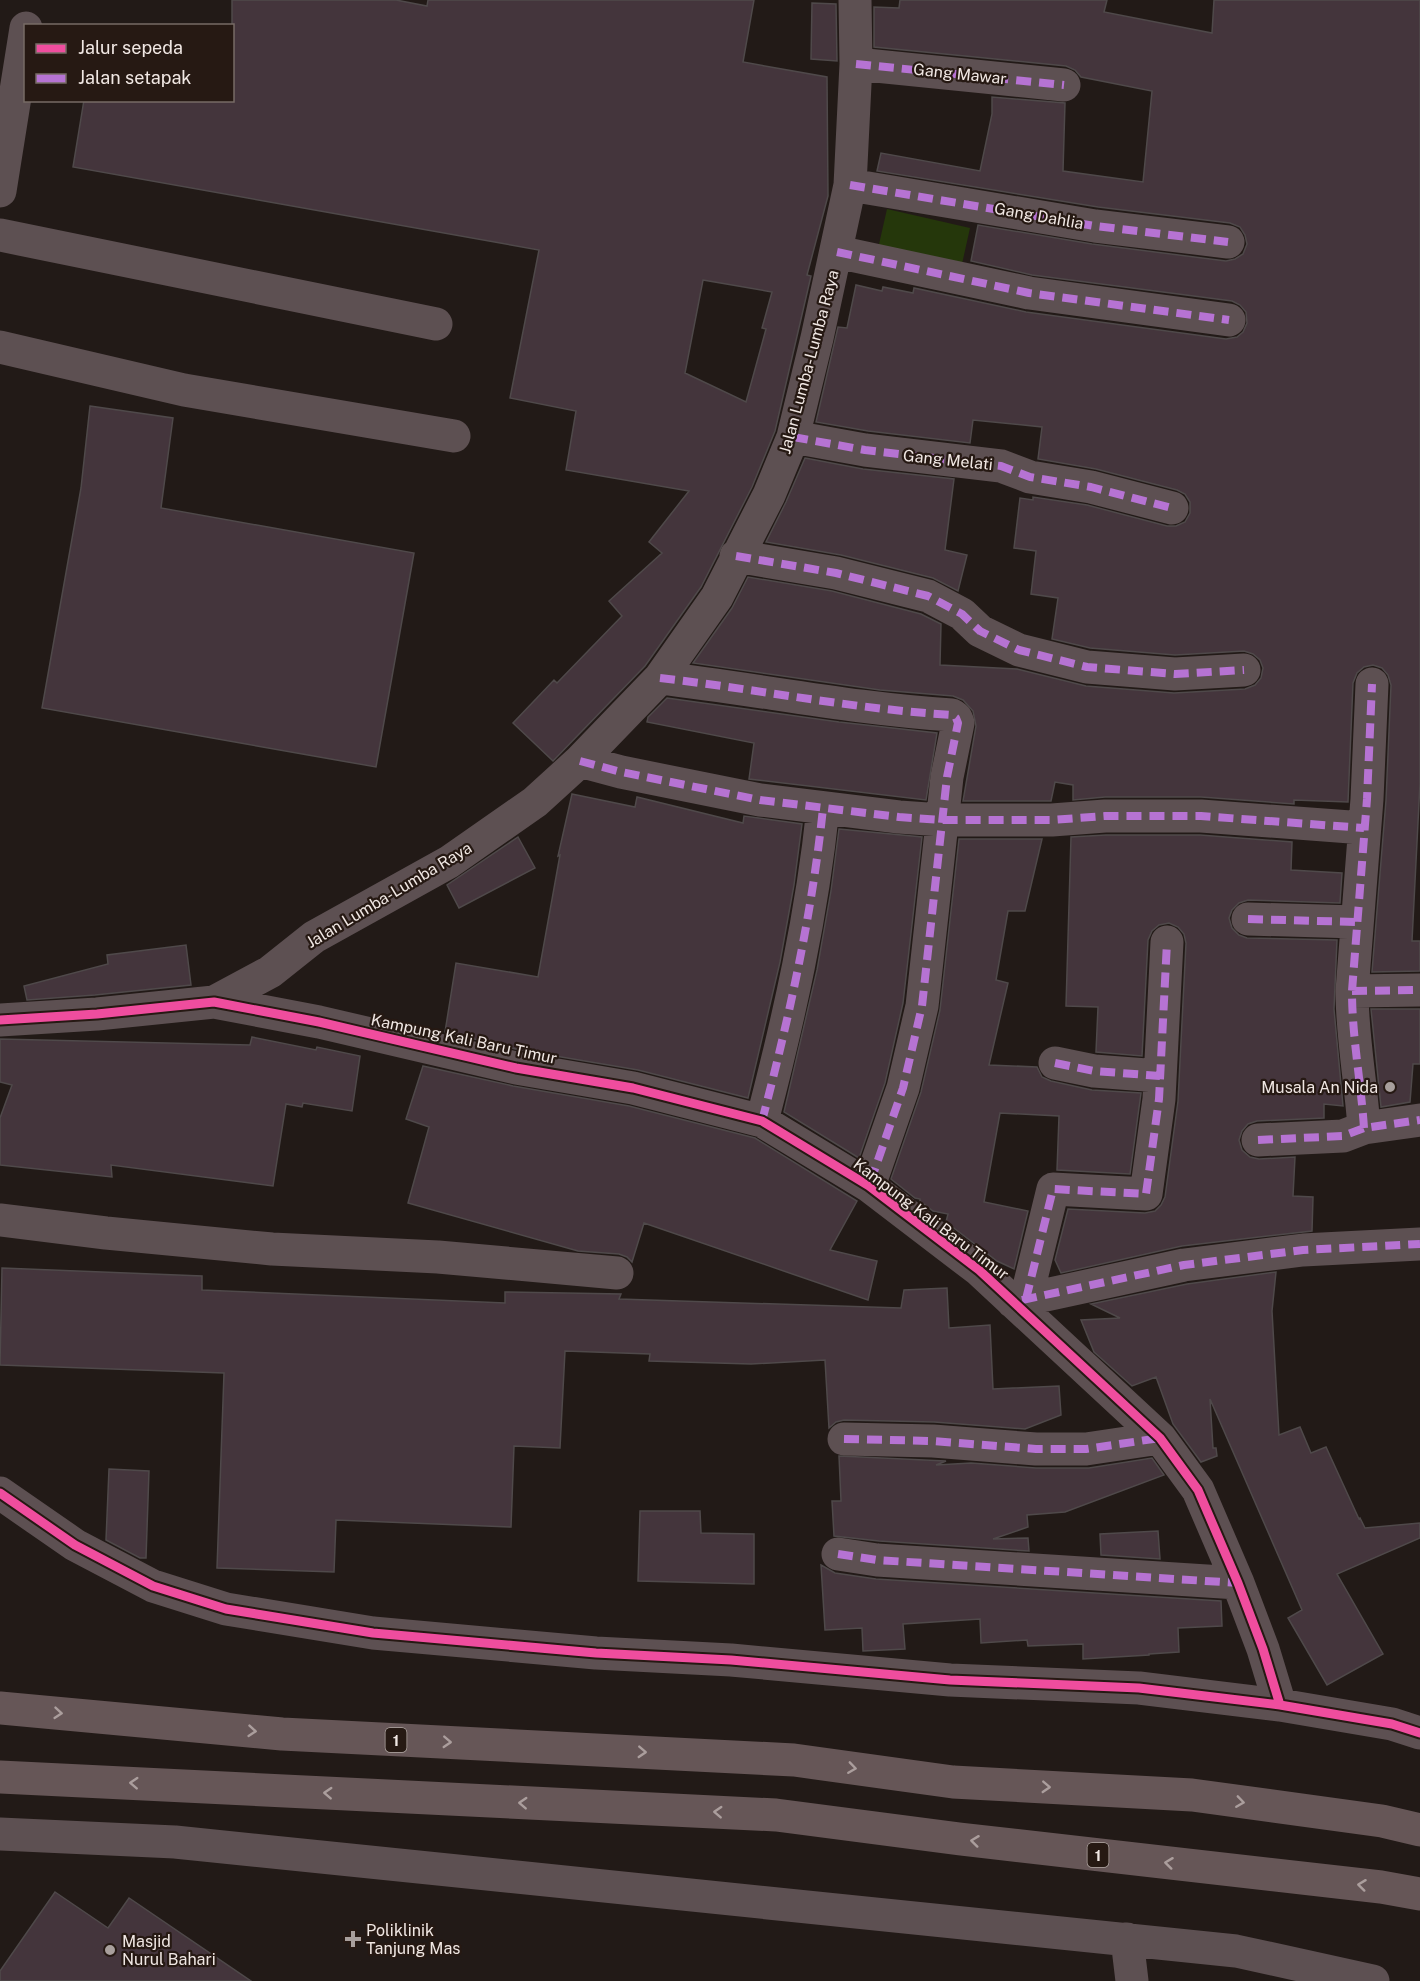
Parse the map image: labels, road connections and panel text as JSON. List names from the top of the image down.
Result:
{
  "streets": {
    "highway": ["1"],
    "street": [
      "Gang Mawar",
      "Gang Dahlia",
      "Jalan Lumba-Lumba Raya",
      "Gang Melati",
      "Kampung Kali Baru Timur"
    ]
  },
  "crossings": [
    ["Gang Mawar", "Jalan Lumba-Lumba Raya"],
    ["Gang Dahlia", "Jalan Lumba-Lumba Raya"],
    ["Jalan Lumba-Lumba Raya", "Gang Melati"],
    ["Jalan Lumba-Lumba Raya", "Kampung Kali Baru Timur"]
  ],
  "places": {
    "other": ["Musala An Nida", "Masjid Nurul Bahari"],
    "health": ["Poliklinik Tanjung Mas"]
  },
  "legend": ["Jalur sepeda", "Jalan setapak"]
}
